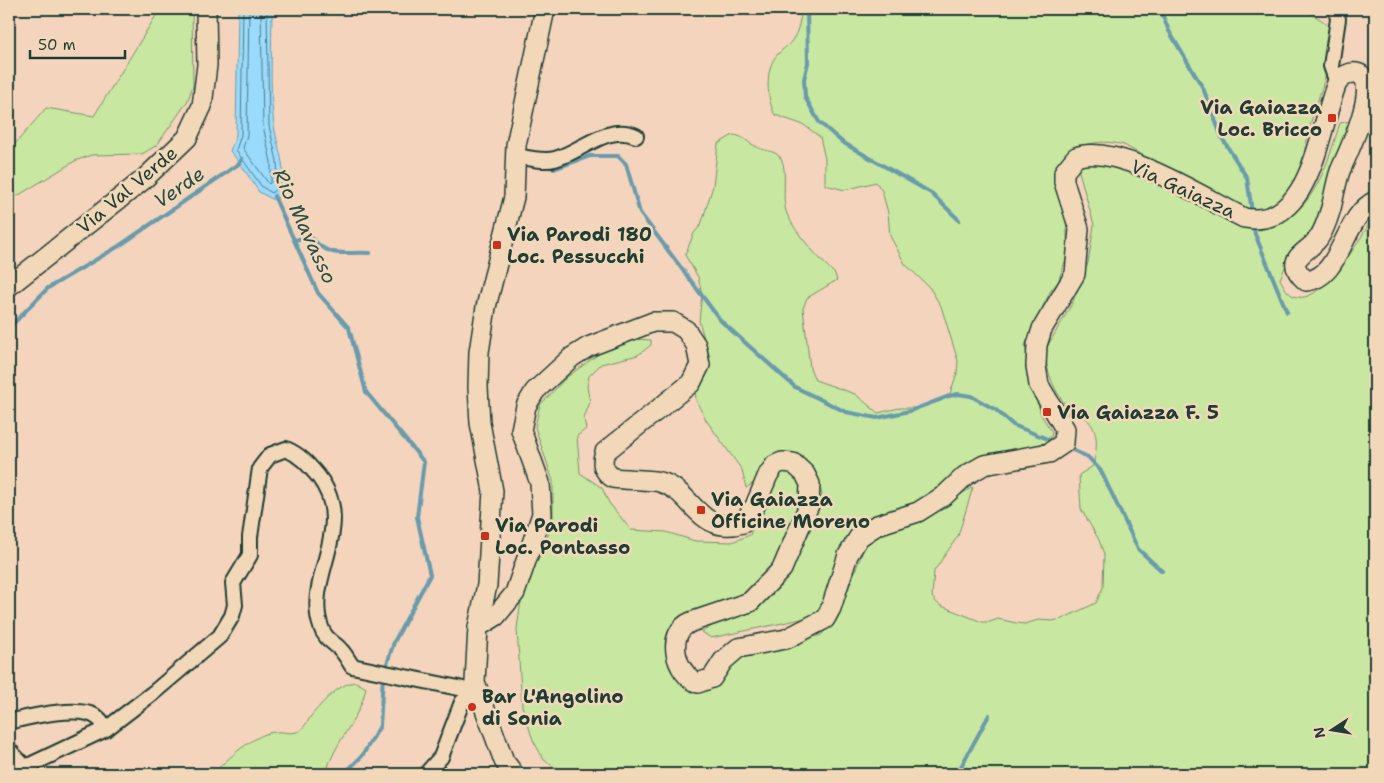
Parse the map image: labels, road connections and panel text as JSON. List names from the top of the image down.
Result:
{
  "streets": {
    "main road": ["Via Gaiazza", "Via Val Verde"]
  },
  "water": ["Verde", "Rio Mavasso"],
  "places": {
    "transit": [
      "Via Gaiazza Loc. Bricco",
      "Via Parodi 180 Loc. Pessucchi",
      "Via Gaiazza F. 5",
      "Via Gaiazza Officine Moreno",
      "Via Parodi Loc. Pontasso"
    ],
    "other": ["Bar L'Angolino di Sonia"]
  },
  "scale_bar": "50 m",
  "north": "left"
}
